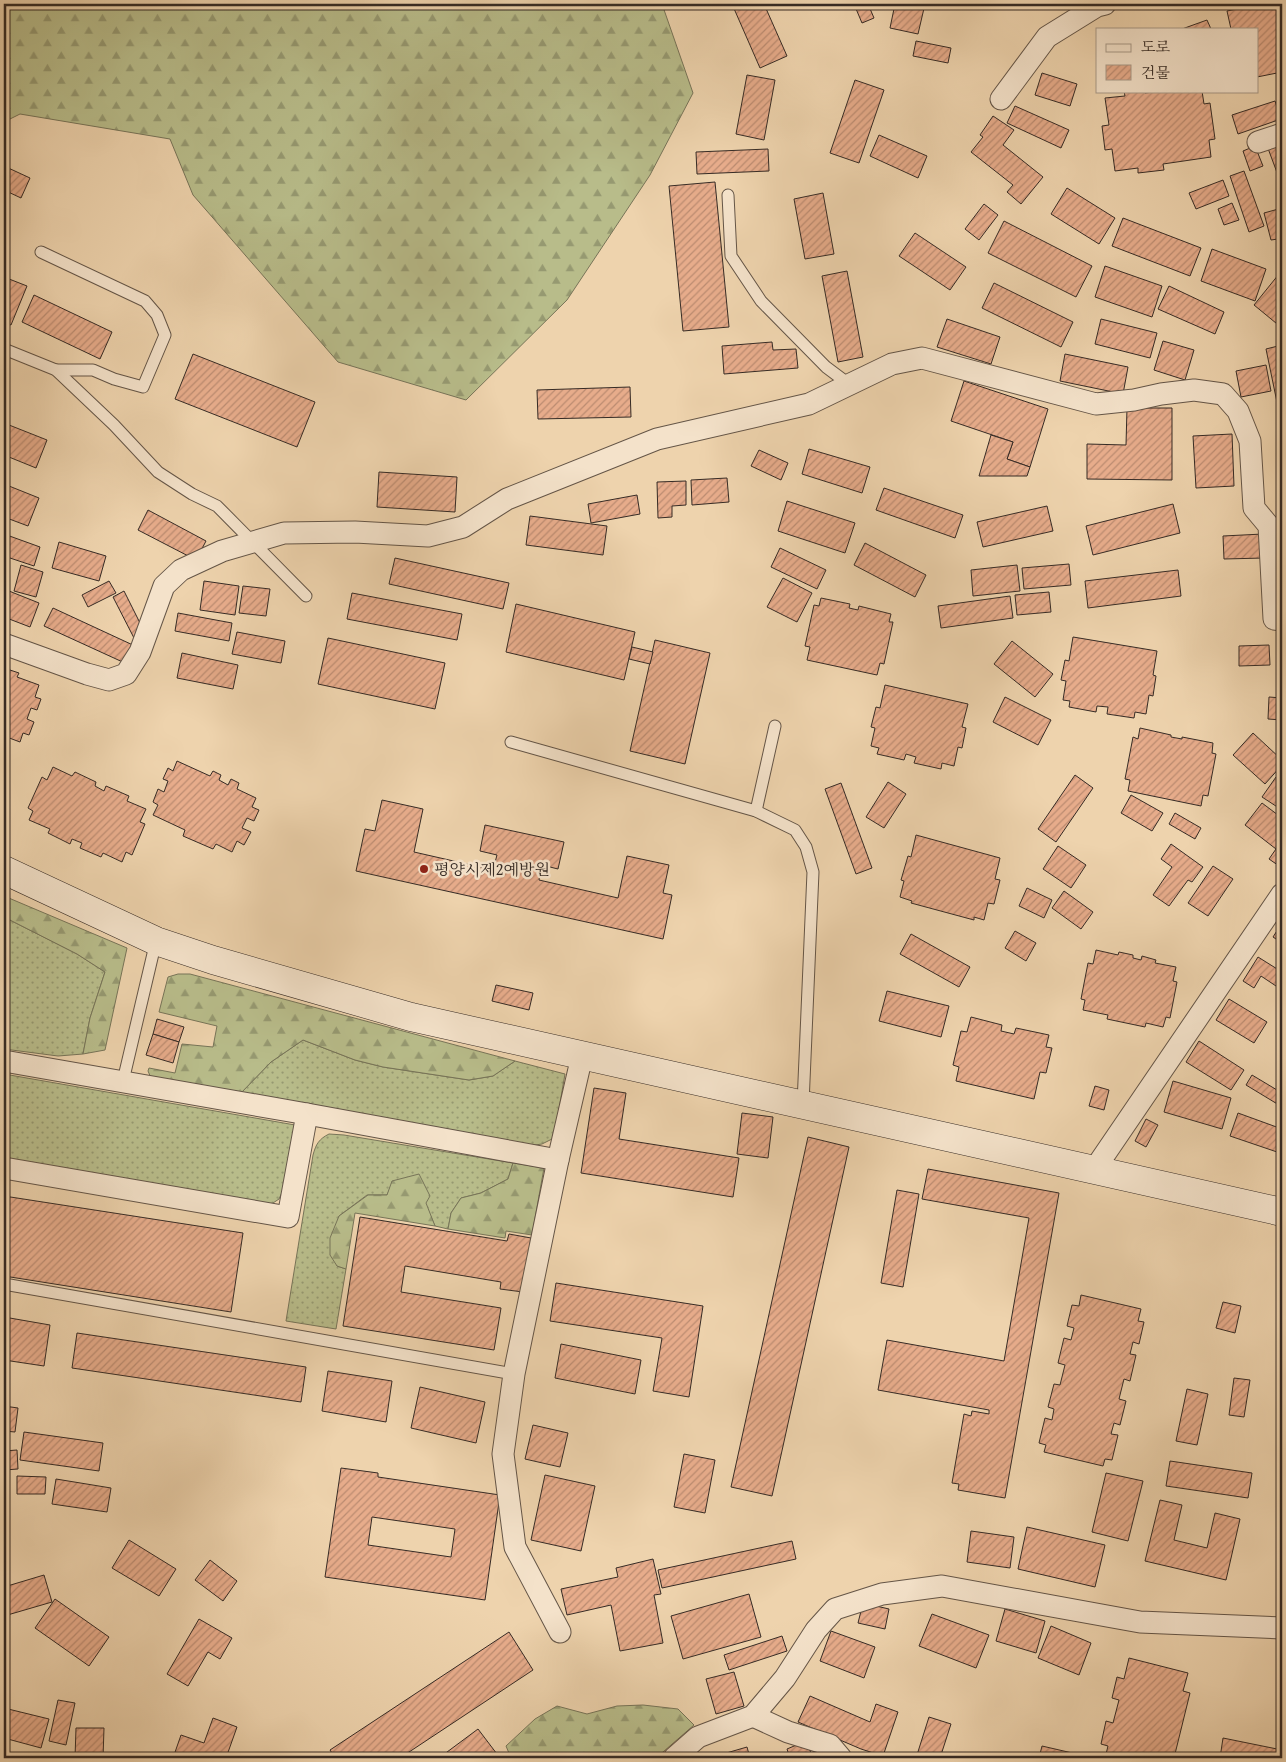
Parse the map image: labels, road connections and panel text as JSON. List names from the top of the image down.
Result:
{
  "places": ["평양시제2예방원"],
  "legend": ["도로", "건물"]
}
